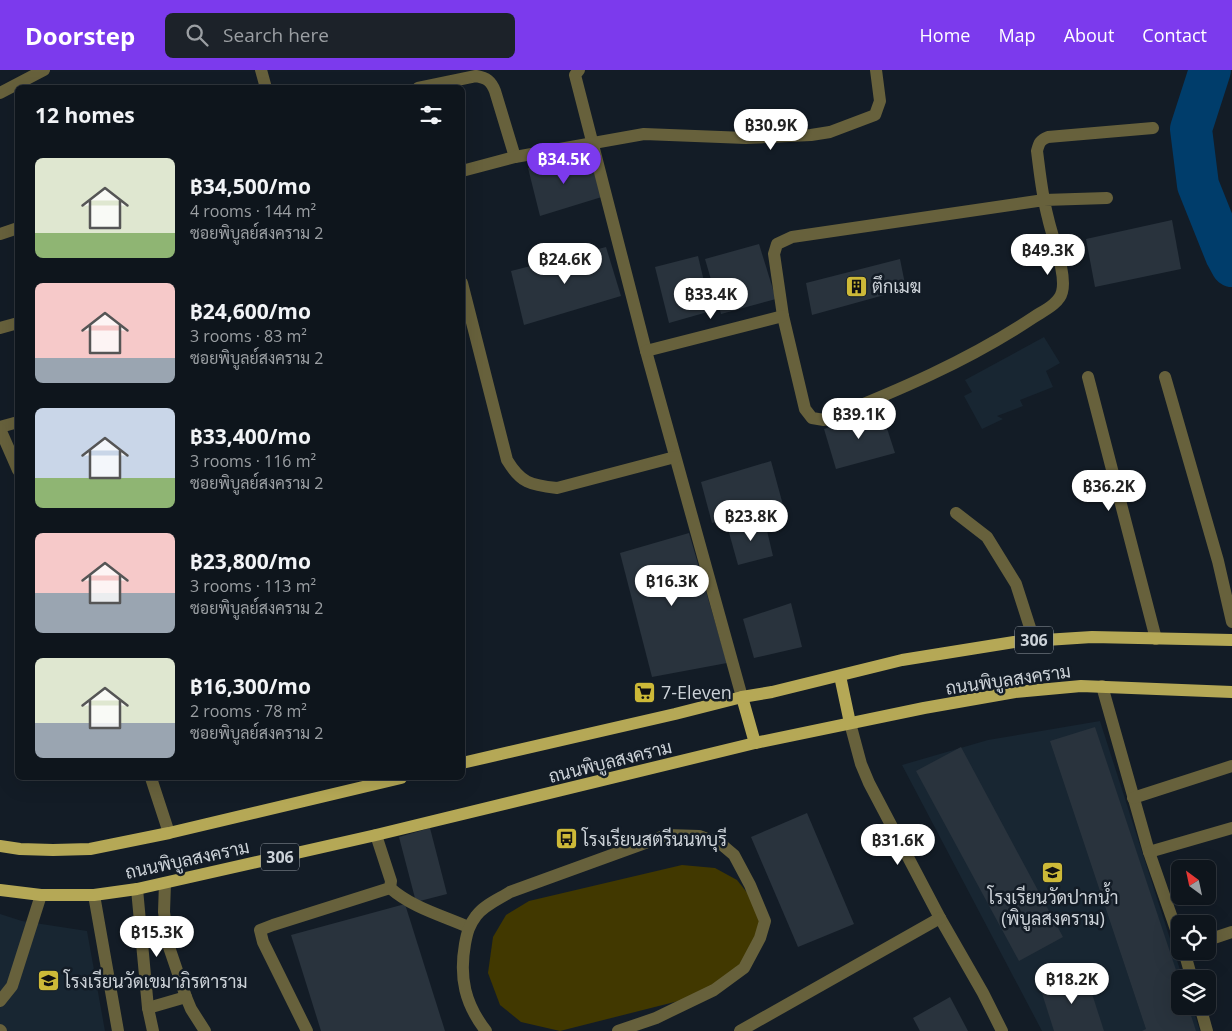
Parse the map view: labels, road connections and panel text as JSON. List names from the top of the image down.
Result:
{
  "streets": {
    "main road": ["306", "ถนนพิบูลสงคราม"]
  },
  "places": {
    "building": ["ตึกเมฆ"],
    "supermarket": ["7-Eleven"],
    "bus stop": ["โรงเรียนสตรีนนทบุรี"],
    "school or university": ["โรงเรียนวัดปากน้ำ (พิบูลสงคราม)", "โรงเรียนวัดเขมาภิรตาราม"]
  },
  "north": "top left",
  "page": {
    "header": "Doorstep",
    "search": "Search here",
    "nav": [
      "Home",
      "Map",
      "About",
      "Contact"
    ],
    "heading": "12 homes",
    "price": [
      "฿30.9K",
      "฿34.5K",
      "฿49.3K",
      "฿24.6K",
      "฿33.4K",
      "฿39.1K",
      "฿36.2K",
      "฿23.8K",
      "฿16.3K",
      "฿31.6K",
      "฿15.3K",
      "฿18.2K"
    ],
    "list": [
      {
        "name": "฿34,500/mo",
        "note": "4 rooms · 144 m² · ซอยพิบูลย์สงคราม 2"
      },
      {
        "name": "฿24,600/mo",
        "note": "3 rooms · 83 m² · ซอยพิบูลย์สงคราม 2"
      },
      {
        "name": "฿33,400/mo",
        "note": "3 rooms · 116 m² · ซอยพิบูลย์สงคราม 2"
      },
      {
        "name": "฿23,800/mo",
        "note": "3 rooms · 113 m² · ซอยพิบูลย์สงคราม 2"
      },
      {
        "name": "฿16,300/mo",
        "note": "2 rooms · 78 m² · ซอยพิบูลย์สงคราม 2"
      }
    ]
  }
}
